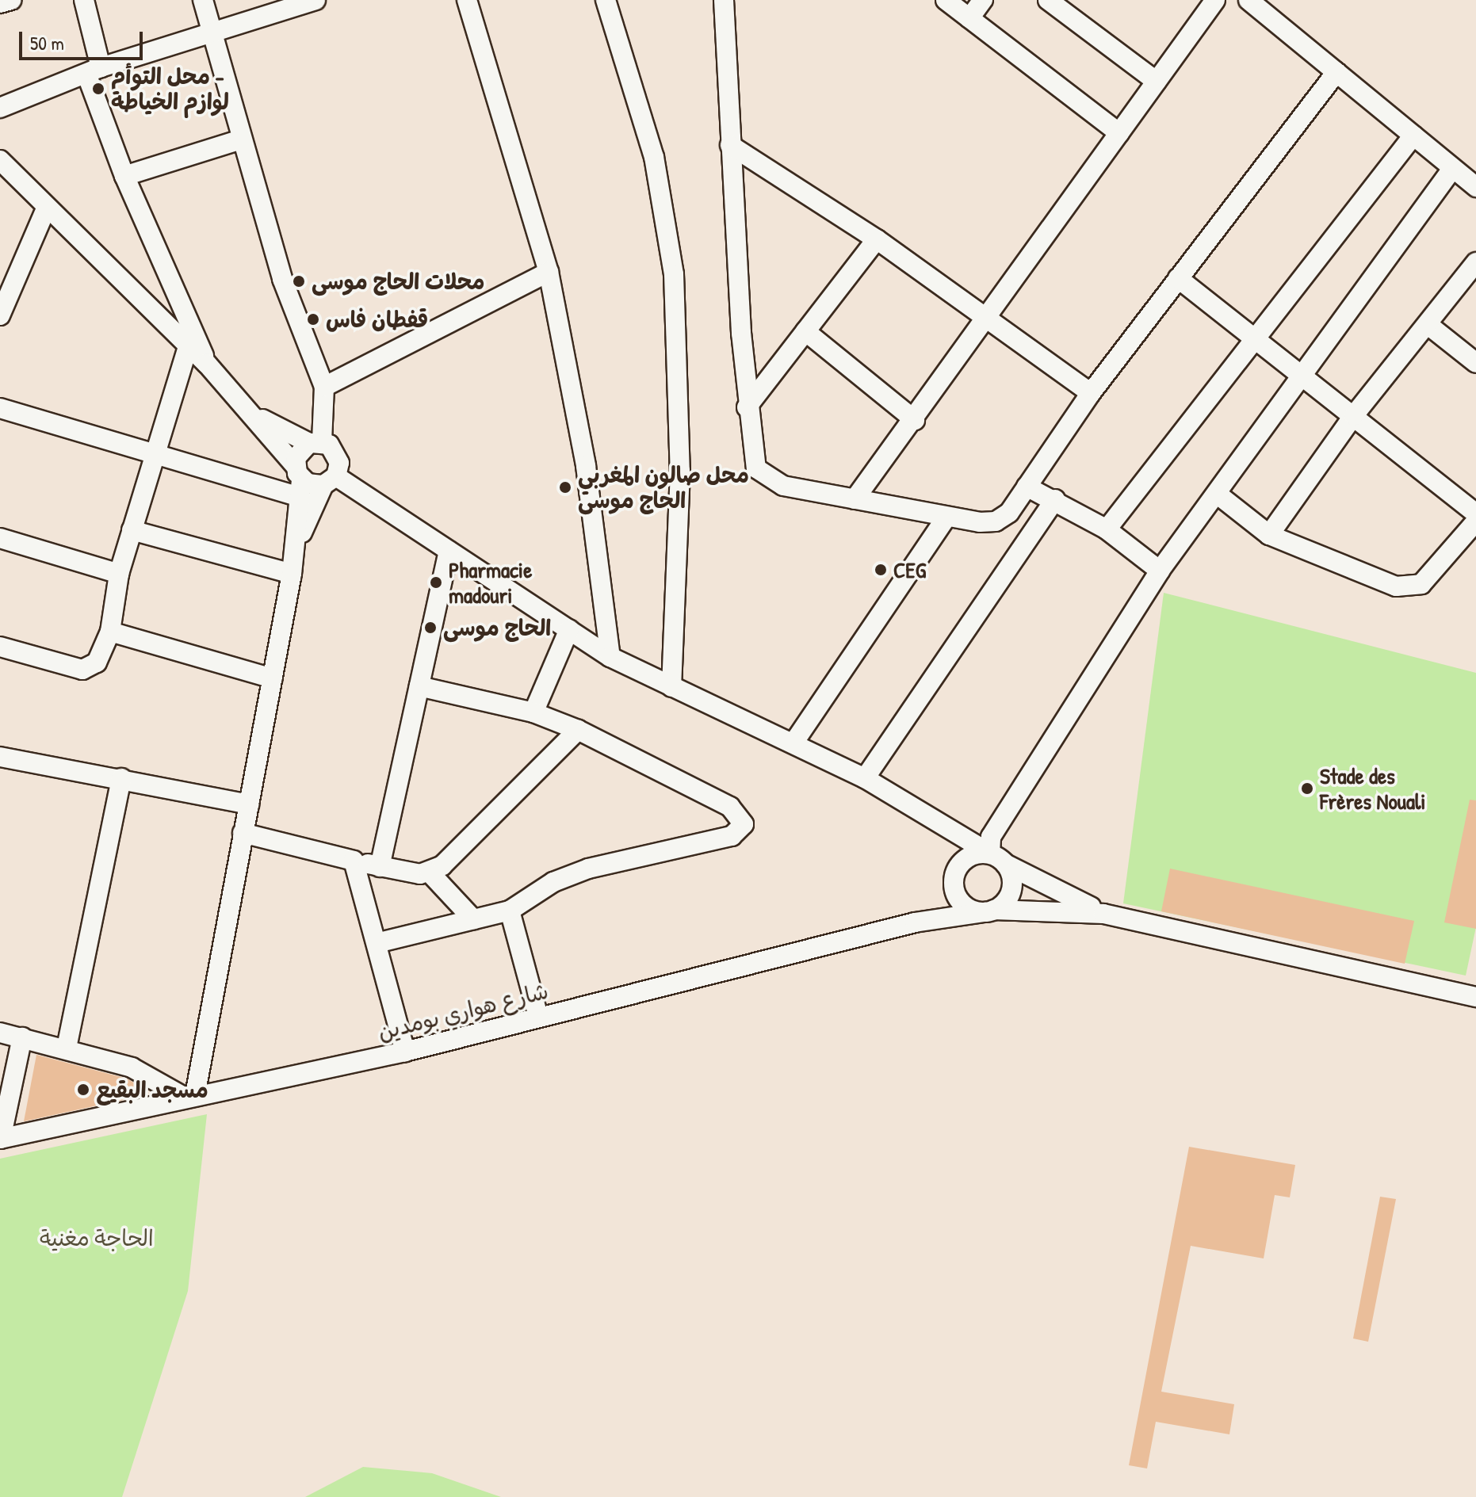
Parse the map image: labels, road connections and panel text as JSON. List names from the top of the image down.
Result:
{
  "streets": {
    "street": ["شارع هواري بومدين"]
  },
  "parks": ["الحاجة مغنية"],
  "places": [
    "محل التوأم - لوازم الخياطة",
    "محلات الحاج موسى",
    "قفطان فاس",
    "محل صالون المغربي الحاج موسى",
    "CEG",
    "Pharmacie madouri",
    "الحاج موسى",
    "Stade des Frères Nouali",
    "مسجد البقيع"
  ],
  "scale_bar": "50 m"
}
